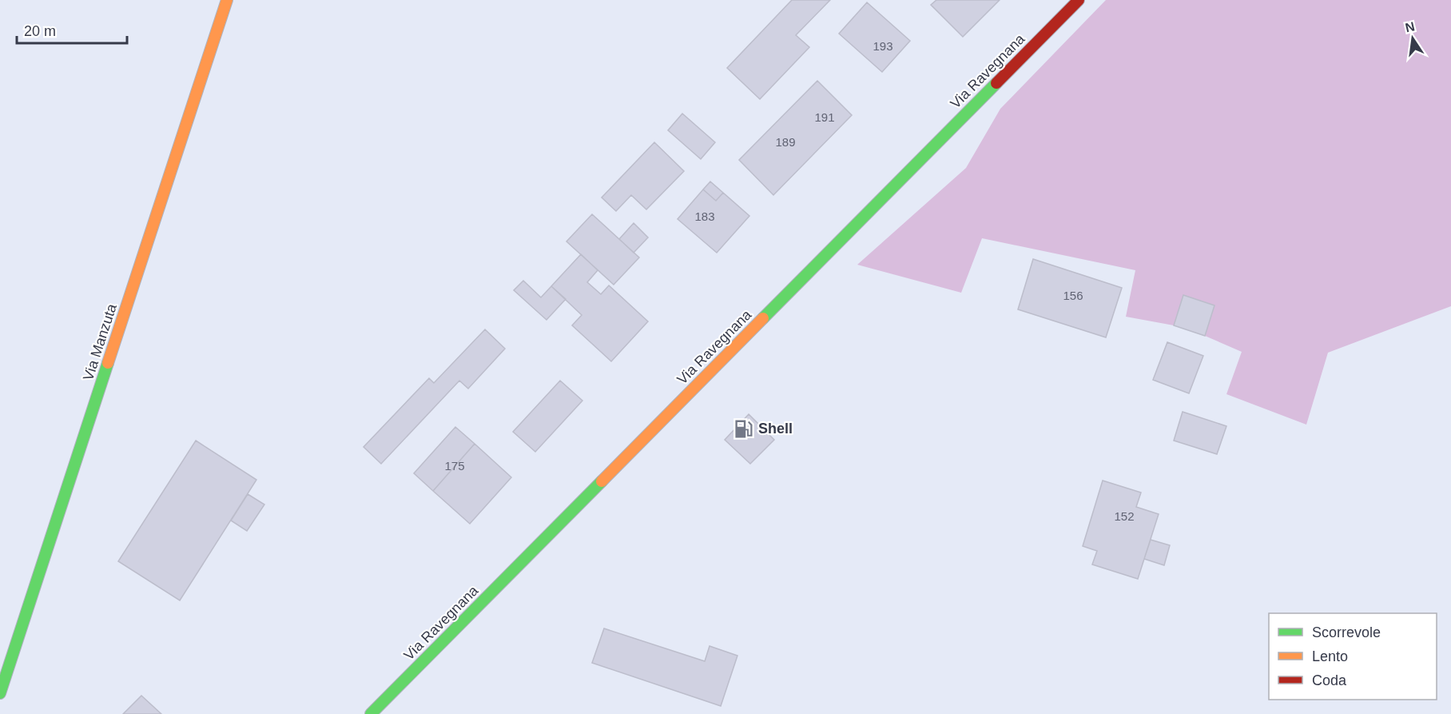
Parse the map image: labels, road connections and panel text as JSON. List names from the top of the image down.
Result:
{
  "streets": {
    "main road": ["Via Ravegnana", "Via Manzuta"]
  },
  "places": {
    "fuel station": ["Shell"]
  },
  "house_numbers": [
    "193",
    "191",
    "189",
    "183",
    "156",
    "175",
    "152"
  ],
  "legend": ["Scorrevole", "Lento", "Coda"],
  "scale_bar": "20 m",
  "north": "top"
}
